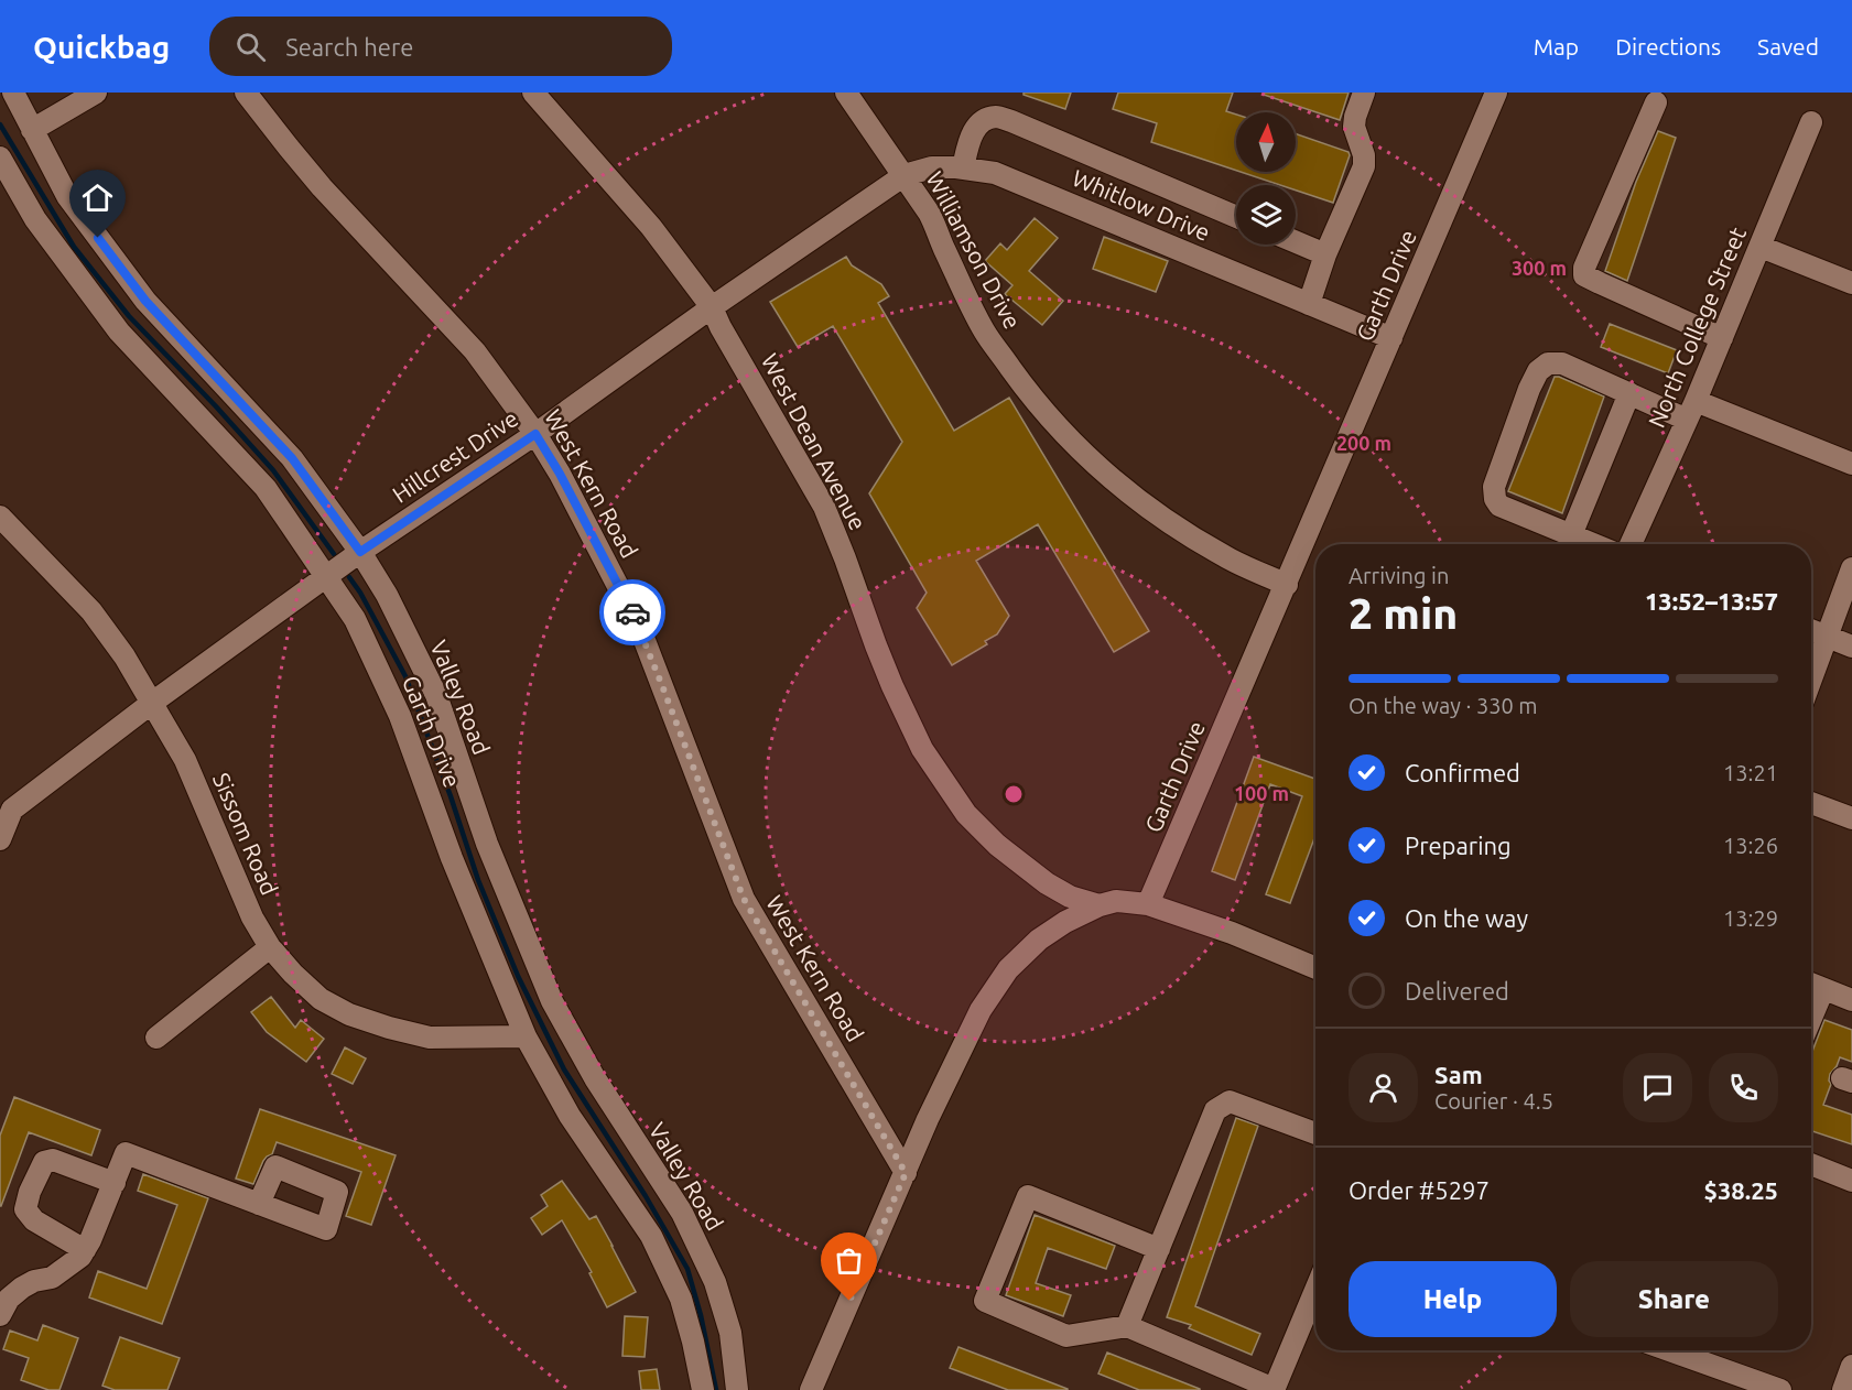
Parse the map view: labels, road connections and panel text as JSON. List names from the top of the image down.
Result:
{
  "streets": {
    "street": [
      "Whitlow Drive",
      "Williamson Drive",
      "Garth Drive",
      "North College Street",
      "West Dean Avenue",
      "Hillcrest Drive",
      "West Kern Road",
      "Valley Road",
      "Sissom Road"
    ]
  },
  "crossings": [
    ["Whitlow Drive", "Garth Drive"],
    ["Whitlow Drive", "Hillcrest Drive"],
    ["Williamson Drive", "Garth Drive"],
    ["Williamson Drive", "Hillcrest Drive"],
    ["Garth Drive", "Hillcrest Drive"],
    ["Garth Drive", "Sissom Road"],
    ["West Dean Avenue", "Hillcrest Drive"],
    ["Hillcrest Drive", "West Kern Road"],
    ["Hillcrest Drive", "Valley Road"],
    ["Hillcrest Drive", "Sissom Road"]
  ],
  "north": "top",
  "page": {
    "header": "Quickbag",
    "search": "Search here",
    "nav": ["Map", "Directions", "Saved"],
    "heading": ["2 min", "Arriving in", "13:52–13:57"],
    "panel": [
      "Sam",
      "Courier · 4.5",
      "Order #5297",
      "$38.25"
    ],
    "bar": "On the way · 330 m",
    "list": [
      ["Confirmed", "13:21"],
      ["Preparing", "13:26"],
      ["On the way", "13:29"],
      "Delivered"
    ],
    "buttons": ["Help", "Share"]
  },
  "rings": ["300 m", "200 m", "100 m"]
}
